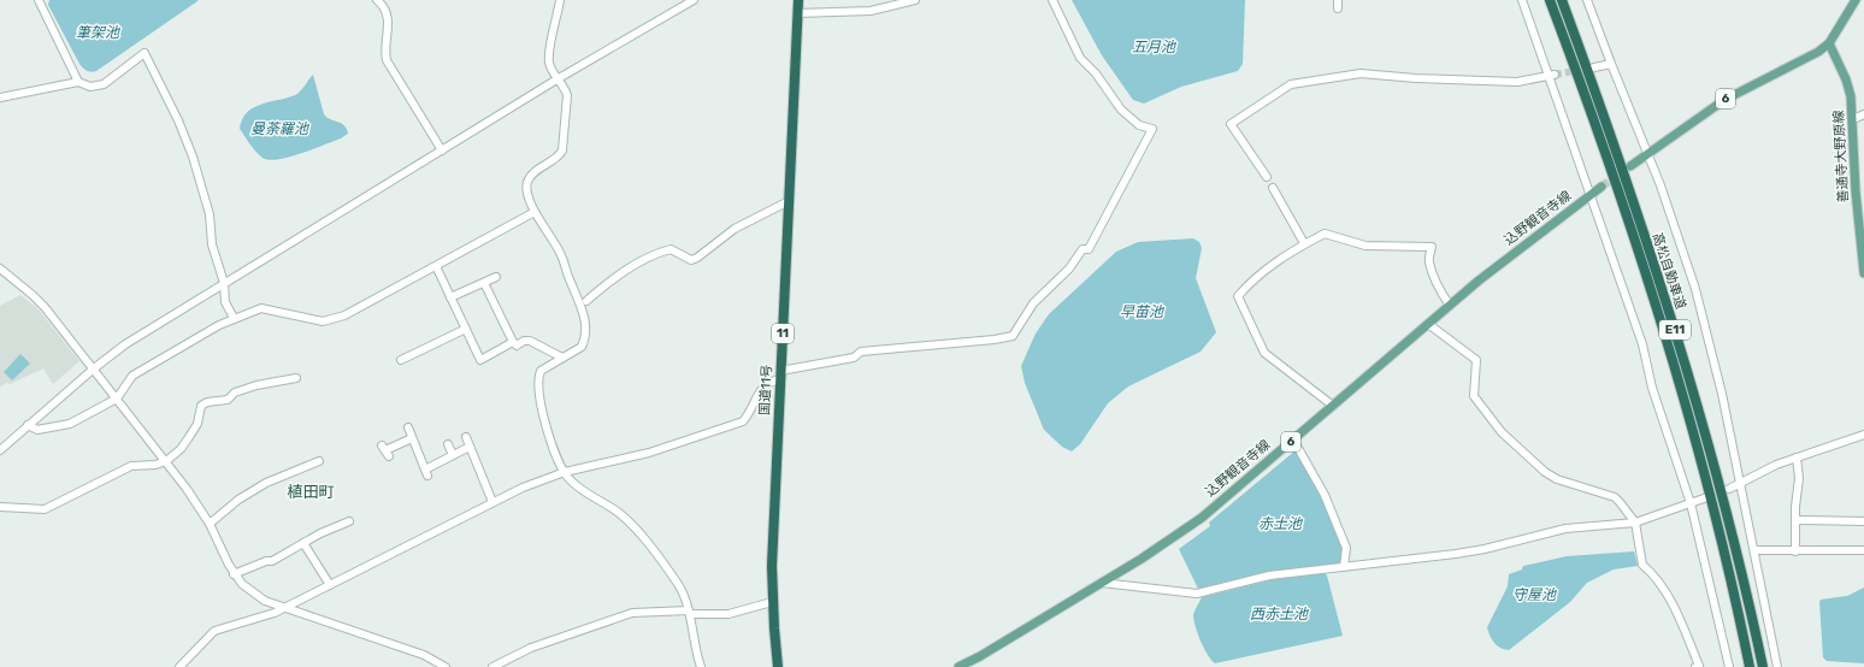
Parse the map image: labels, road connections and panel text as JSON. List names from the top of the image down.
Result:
{
  "streets": {
    "highway": [
      "高松自動車道",
      "E11",
      "11",
      "国道11号"
    ],
    "main road": ["6", "善通寺大野原線", "込野観音寺線"]
  },
  "crossings": [
    ["6", "善通寺大野原線"]
  ],
  "districts": ["植田町"],
  "water": [
    "筆架池",
    "五月池",
    "曼荼羅池",
    "早苗池",
    "赤土池",
    "守屋池",
    "西赤土池"
  ]
}
